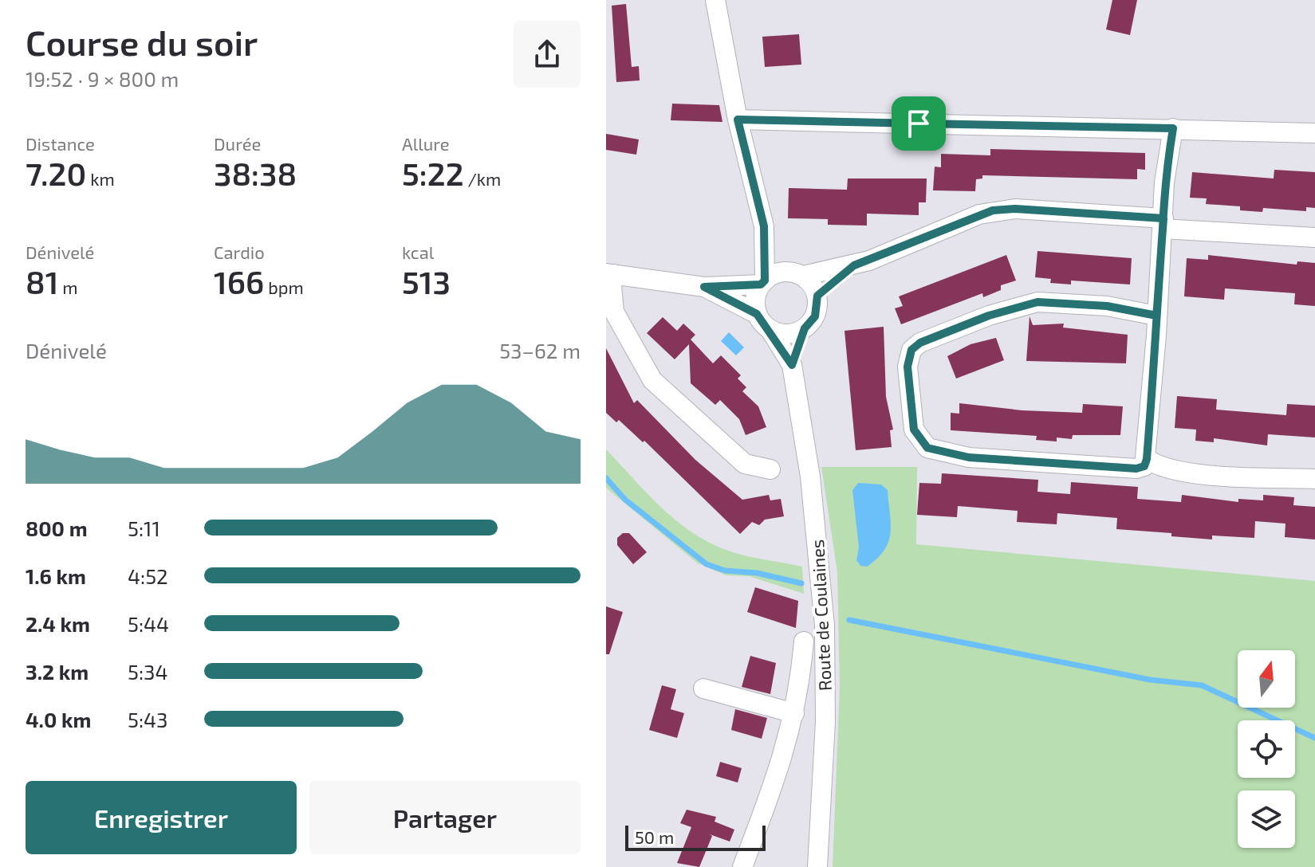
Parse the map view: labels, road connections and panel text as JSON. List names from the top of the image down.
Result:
{
  "streets": {
    "street": ["Route de Coulaines"]
  },
  "scale_bar": "50 m",
  "north": "top",
  "page": {
    "heading": ["Course du soir", "19:52 · 9 × 800 m"],
    "stats": [
      ["Distance", "7.20 km"],
      ["Durée", "38:38"],
      ["Allure", "5:22 /km"],
      ["Dénivelé", "81 m"],
      ["Cardio", "166 bpm"],
      ["kcal", "513"]
    ],
    "chart": ["Dénivelé", "53–62 m"],
    "list": [
      {
        "name": "800 m",
        "note": "5:11"
      },
      {
        "name": "1.6 km",
        "note": "4:52"
      },
      {
        "name": "2.4 km",
        "note": "5:44"
      },
      {
        "name": "3.2 km",
        "note": "5:34"
      },
      {
        "name": "4.0 km",
        "note": "5:43"
      }
    ],
    "buttons": ["Enregistrer", "Partager"],
    "scale": "50 m"
  }
}
